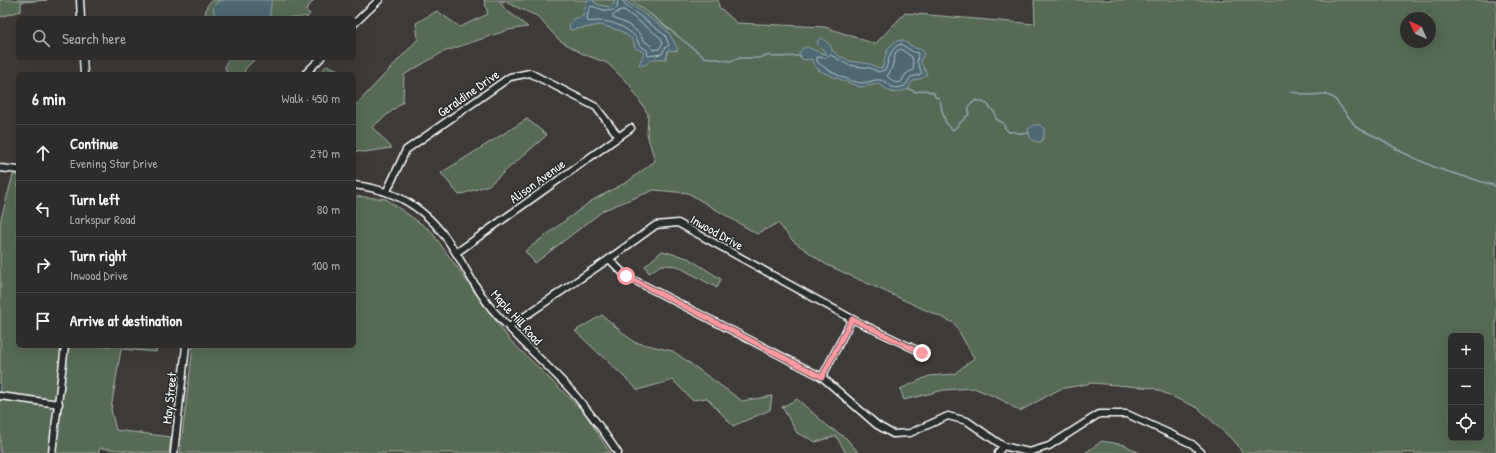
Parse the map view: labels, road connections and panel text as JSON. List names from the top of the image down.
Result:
{
  "streets": {
    "street": [
      "Geraldine Drive",
      "Alison Avenue",
      "Inwood Drive",
      "Maple Hill Road",
      "May Street"
    ]
  },
  "crossings": [
    ["Geraldine Drive", "Alison Avenue"],
    ["Geraldine Drive", "Maple Hill Road"],
    ["Alison Avenue", "Maple Hill Road"],
    ["Inwood Drive", "Maple Hill Road"]
  ],
  "north": "top left",
  "page": {
    "search": "Search here",
    "heading": ["6 min", "Walk · 450 m"],
    "list": [
      ["Continue", "Evening Star Drive", "270 m"],
      ["Turn left", "Larkspur Road", "80 m"],
      ["Turn right", "Inwood Drive", "100 m"],
      "Arrive at destination"
    ],
    "map_buttons": ["+", "−"]
  }
}
